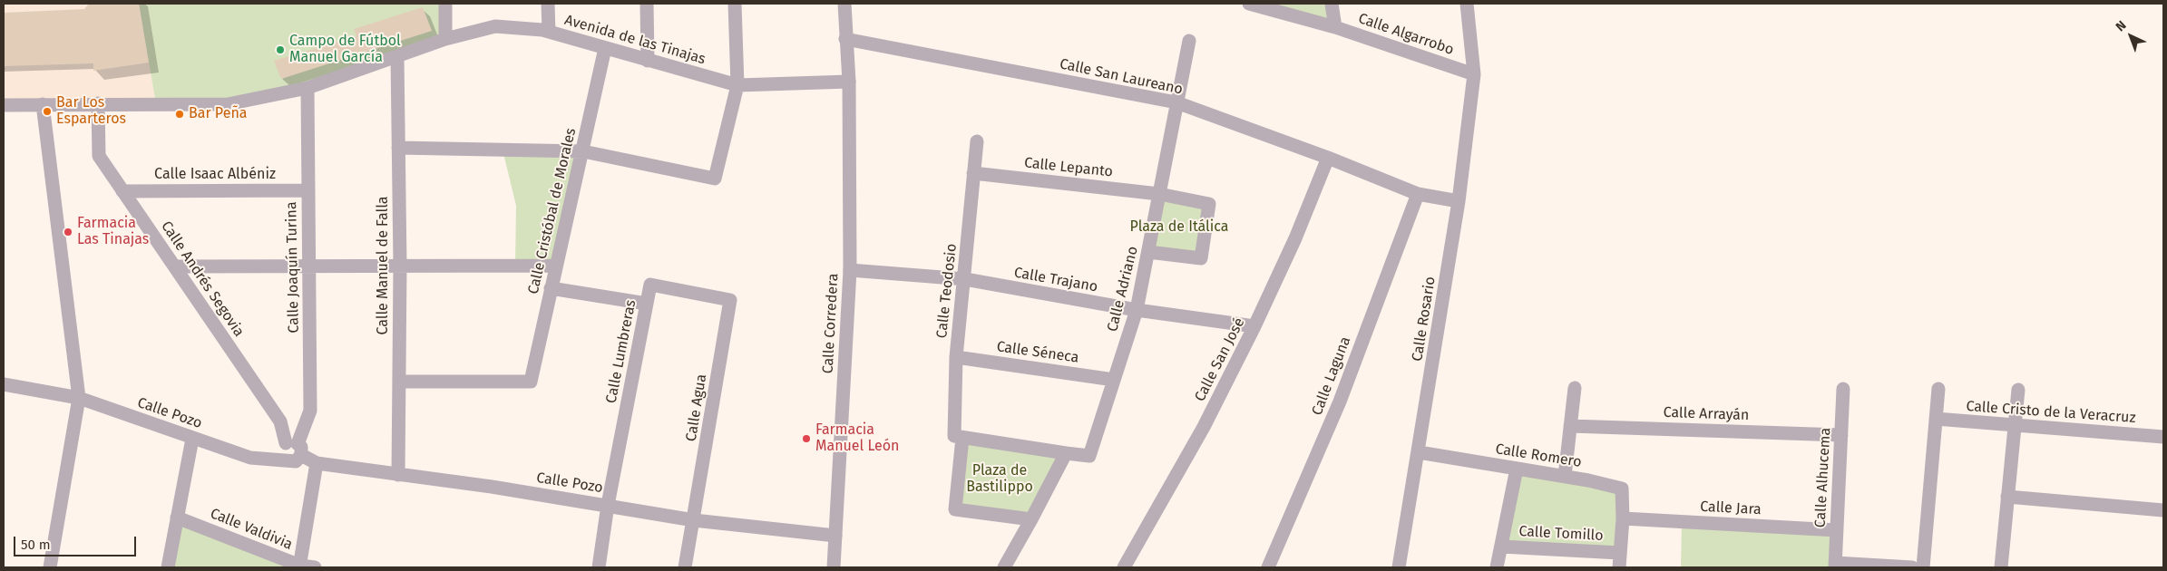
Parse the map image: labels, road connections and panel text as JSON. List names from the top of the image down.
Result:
{
  "streets": {
    "street": [
      "Calle Algarrobo",
      "Avenida de las Tinajas",
      "Calle San Laureano",
      "Calle Lepanto",
      "Calle Isaac Albéniz",
      "Calle Cristóbal de Morales",
      "Calle Manuel de Falla",
      "Calle Joaquín Turina",
      "Calle Andrés Segovia",
      "Calle Trajano",
      "Calle Adriano",
      "Calle Teodosio",
      "Calle Rosario",
      "Calle Corredera",
      "Calle Lumbreras",
      "Calle Séneca",
      "Calle San José",
      "Calle Laguna",
      "Calle Agua",
      "Calle Cristo de la Veracruz",
      "Calle Pozo",
      "Calle Arrayán",
      "Calle Romero",
      "Calle Alhucema",
      "Calle Jara",
      "Calle Valdivia",
      "Calle Tomillo"
    ]
  },
  "crossings": [
    ["Calle Algarrobo", "Calle Rosario"],
    ["Avenida de las Tinajas", "Calle Cristóbal de Morales"],
    ["Avenida de las Tinajas", "Calle Manuel de Falla"],
    ["Avenida de las Tinajas", "Calle Joaquín Turina"],
    ["Avenida de las Tinajas", "Calle Andrés Segovia"],
    ["Avenida de las Tinajas", "Calle Corredera"],
    ["Calle San Laureano", "Calle Adriano"],
    ["Calle San Laureano", "Calle Rosario"],
    ["Calle San Laureano", "Calle Corredera"],
    ["Calle San Laureano", "Calle San José"],
    ["Calle San Laureano", "Calle Laguna"],
    ["Calle Lepanto", "Calle Adriano"],
    ["Calle Lepanto", "Calle Teodosio"],
    ["Calle Isaac Albéniz", "Calle Joaquín Turina"],
    ["Calle Isaac Albéniz", "Calle Andrés Segovia"],
    ["Calle Cristóbal de Morales", "Calle Manuel de Falla"],
    ["Calle Manuel de Falla", "Calle Pozo"],
    ["Calle Joaquín Turina", "Calle Andrés Segovia"],
    ["Calle Joaquín Turina", "Calle Pozo"],
    ["Calle Andrés Segovia", "Calle Pozo"],
    ["Calle Trajano", "Calle Adriano"],
    ["Calle Trajano", "Calle Teodosio"],
    ["Calle Trajano", "Calle Corredera"],
    ["Calle Trajano", "Calle San José"],
    ["Calle Adriano", "Calle Séneca"],
    ["Calle Teodosio", "Calle Séneca"],
    ["Calle Rosario", "Calle Romero"],
    ["Calle Corredera", "Calle Pozo"],
    ["Calle Lumbreras", "Calle Agua"],
    ["Calle Lumbreras", "Calle Pozo"],
    ["Calle Agua", "Calle Pozo"],
    ["Calle Arrayán", "Calle Alhucema"],
    ["Calle Romero", "Calle Jara"],
    ["Calle Alhucema", "Calle Jara"]
  ],
  "parks": ["Plaza de Itálica", "Plaza de Bastilippo"],
  "places": [
    "Campo de Fútbol Manuel García",
    "Bar Los Esparteros",
    "Bar Peña",
    "Farmacia Las Tinajas",
    "Farmacia Manuel León"
  ],
  "scale_bar": "50 m",
  "north": "top left"
}
